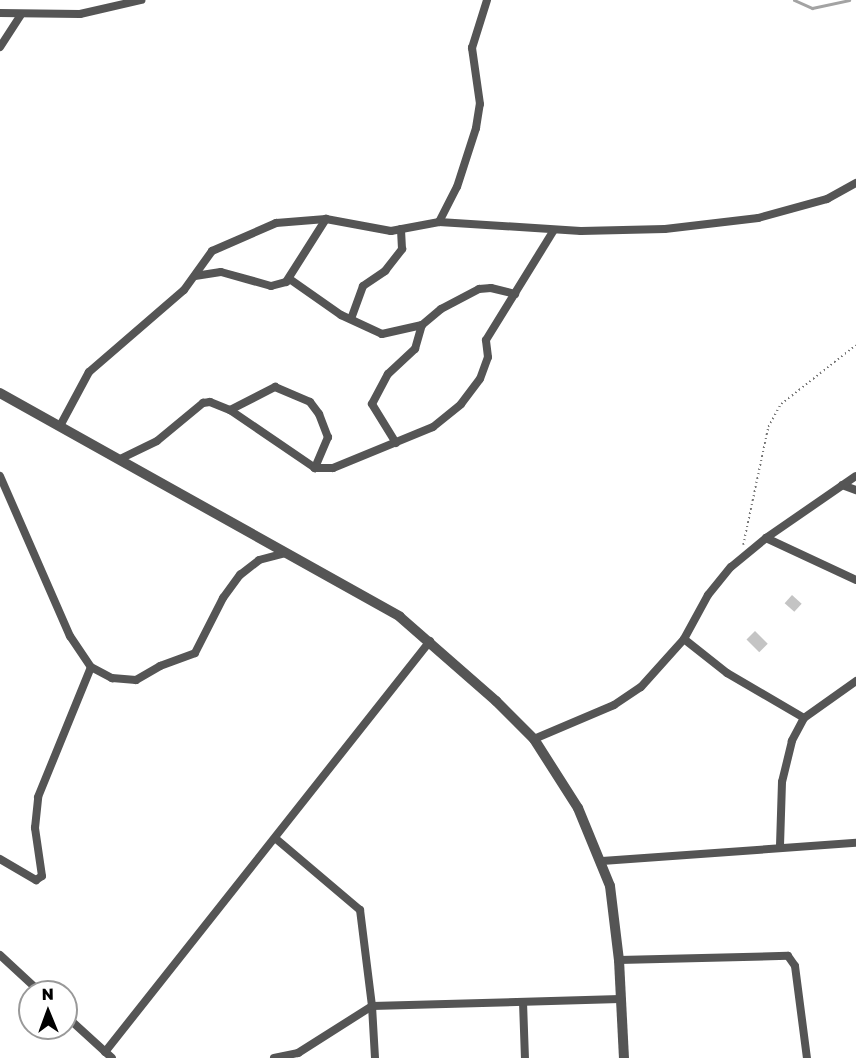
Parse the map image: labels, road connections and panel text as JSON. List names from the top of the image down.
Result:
{
  "north": "top"
}
